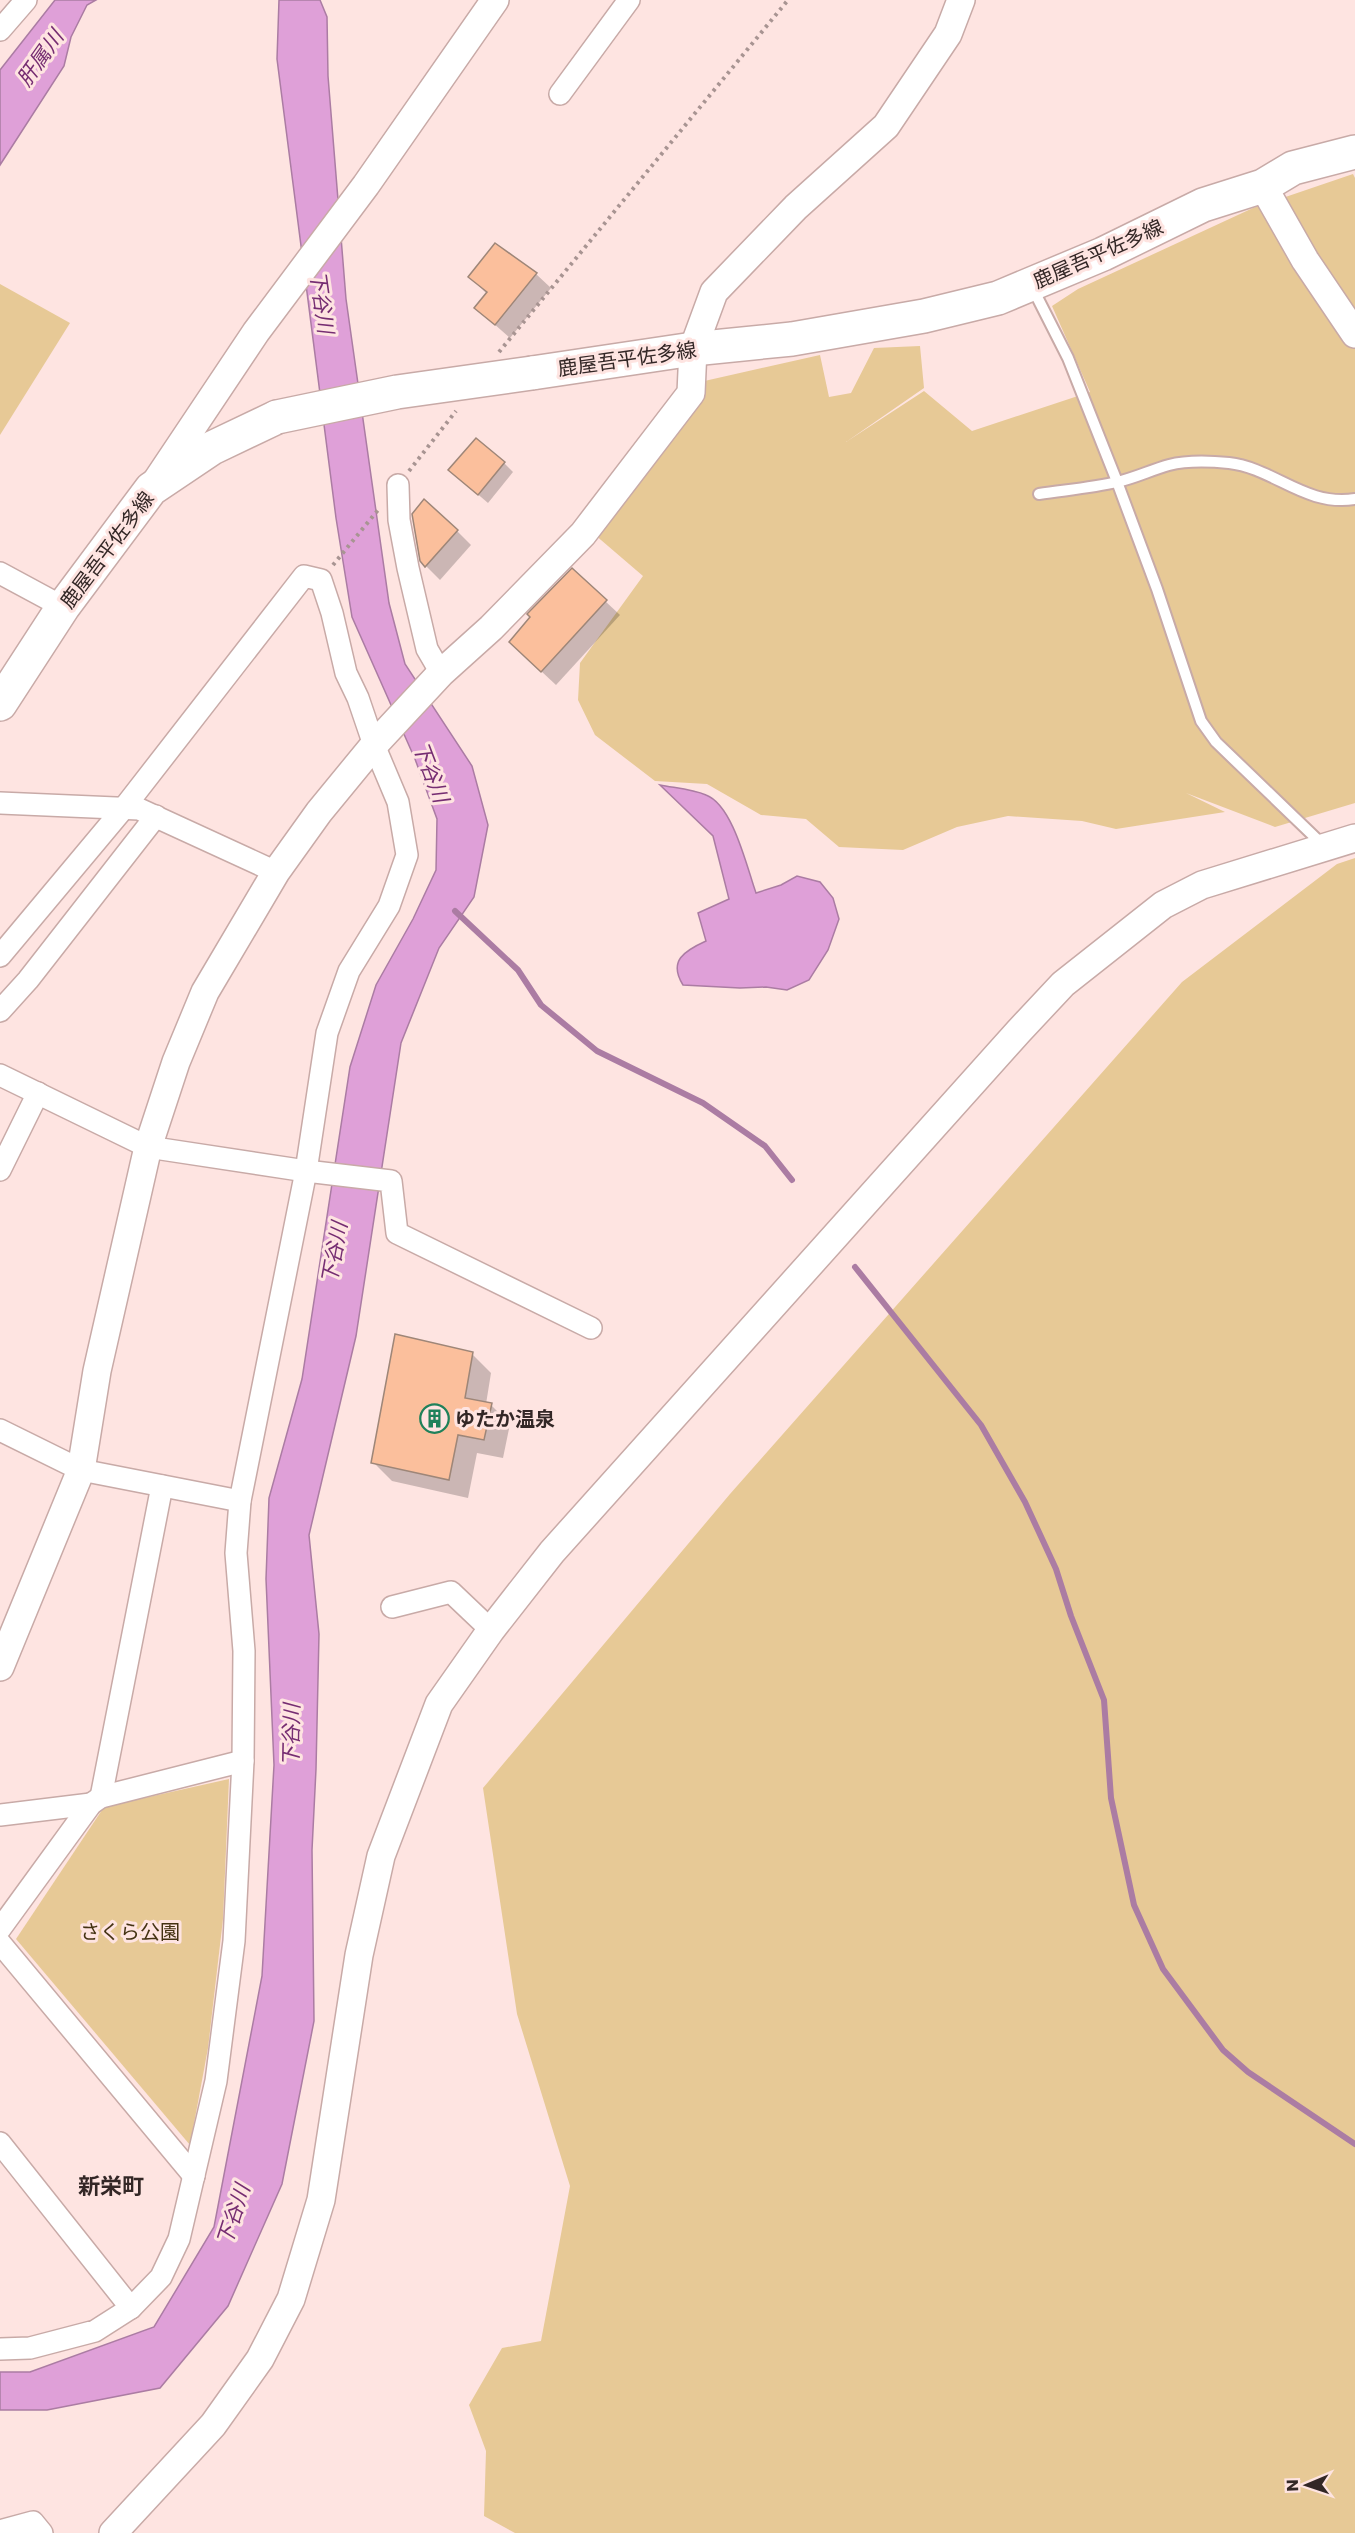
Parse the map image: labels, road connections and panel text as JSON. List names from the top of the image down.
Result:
{
  "streets": {
    "main road": ["鹿屋吾平佐多線"]
  },
  "districts": ["新栄町"],
  "water": ["肝属川", "下谷川"],
  "parks": ["さくら公園"],
  "places": {
    "building": ["ゆたか温泉"]
  },
  "north": "left"
}
